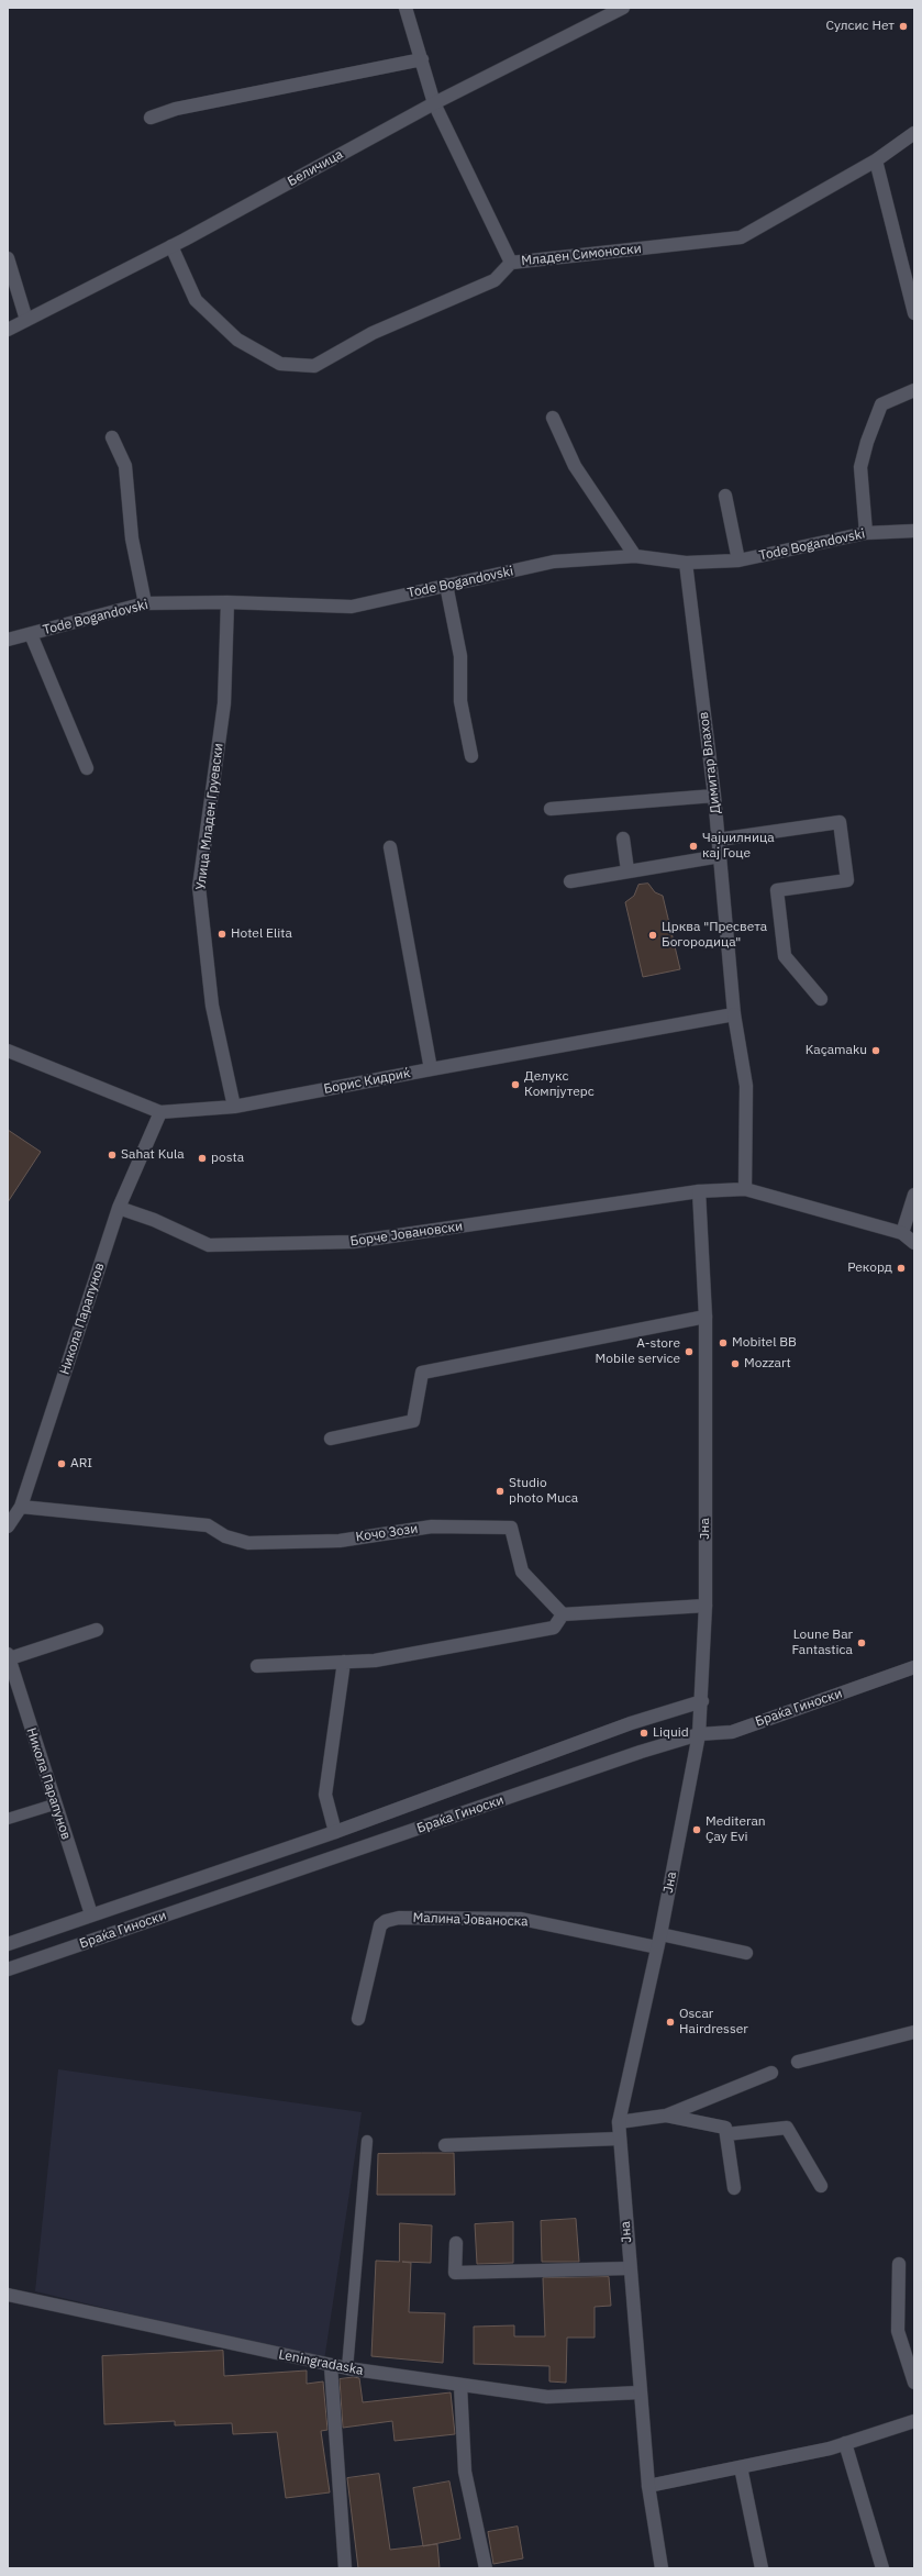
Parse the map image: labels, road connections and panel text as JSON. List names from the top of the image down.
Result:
{
  "streets": {
    "street": [
      "Беличица",
      "Младен Симоноски",
      "Tode Bogandovski",
      "Димитар Влахов",
      "Улица Младен Груевски",
      "Борис Кидриќ",
      "Борче Јовановски",
      "Никола Парапунов",
      "Јна",
      "Кочо Зози",
      "Браќа Гиноски",
      "Малина Јованоска",
      "Leningradaska"
    ]
  },
  "crossings": [
    ["Беличица", "Младен Симоноски"],
    ["Tode Bogandovski", "Димитар Влахов"],
    ["Tode Bogandovski", "Улица Младен Груевски"],
    ["Димитар Влахов", "Борис Кидриќ"],
    ["Димитар Влахов", "Борче Јовановски"],
    ["Улица Младен Груевски", "Борис Кидриќ"],
    ["Борис Кидриќ", "Никола Парапунов"],
    ["Борче Јовановски", "Никола Парапунов"],
    ["Борче Јовановски", "Јна"],
    ["Никола Парапунов", "Кочо Зози"],
    ["Никола Парапунов", "Браќа Гиноски"],
    ["Јна", "Браќа Гиноски"],
    ["Јна", "Малина Јованоска"],
    ["Јна", "Leningradaska"]
  ],
  "places": [
    "Сулсис Нет",
    "Чајџилница кај Гоце",
    "Hotel Elita",
    "Црква \"Пресвета Богородица\"",
    "Kaçamaku",
    "Делукс Компјутерс",
    "Sahat Kula",
    "posta",
    "Рекорд",
    "Mobitel BB",
    "A-store Mobile service",
    "Mozzart",
    "ARI",
    "Studio photo Muca",
    "Loune Bar Fantastica",
    "Liquid",
    "Mediteran Çay Evi",
    "Oscar Hairdresser"
  ]
}
